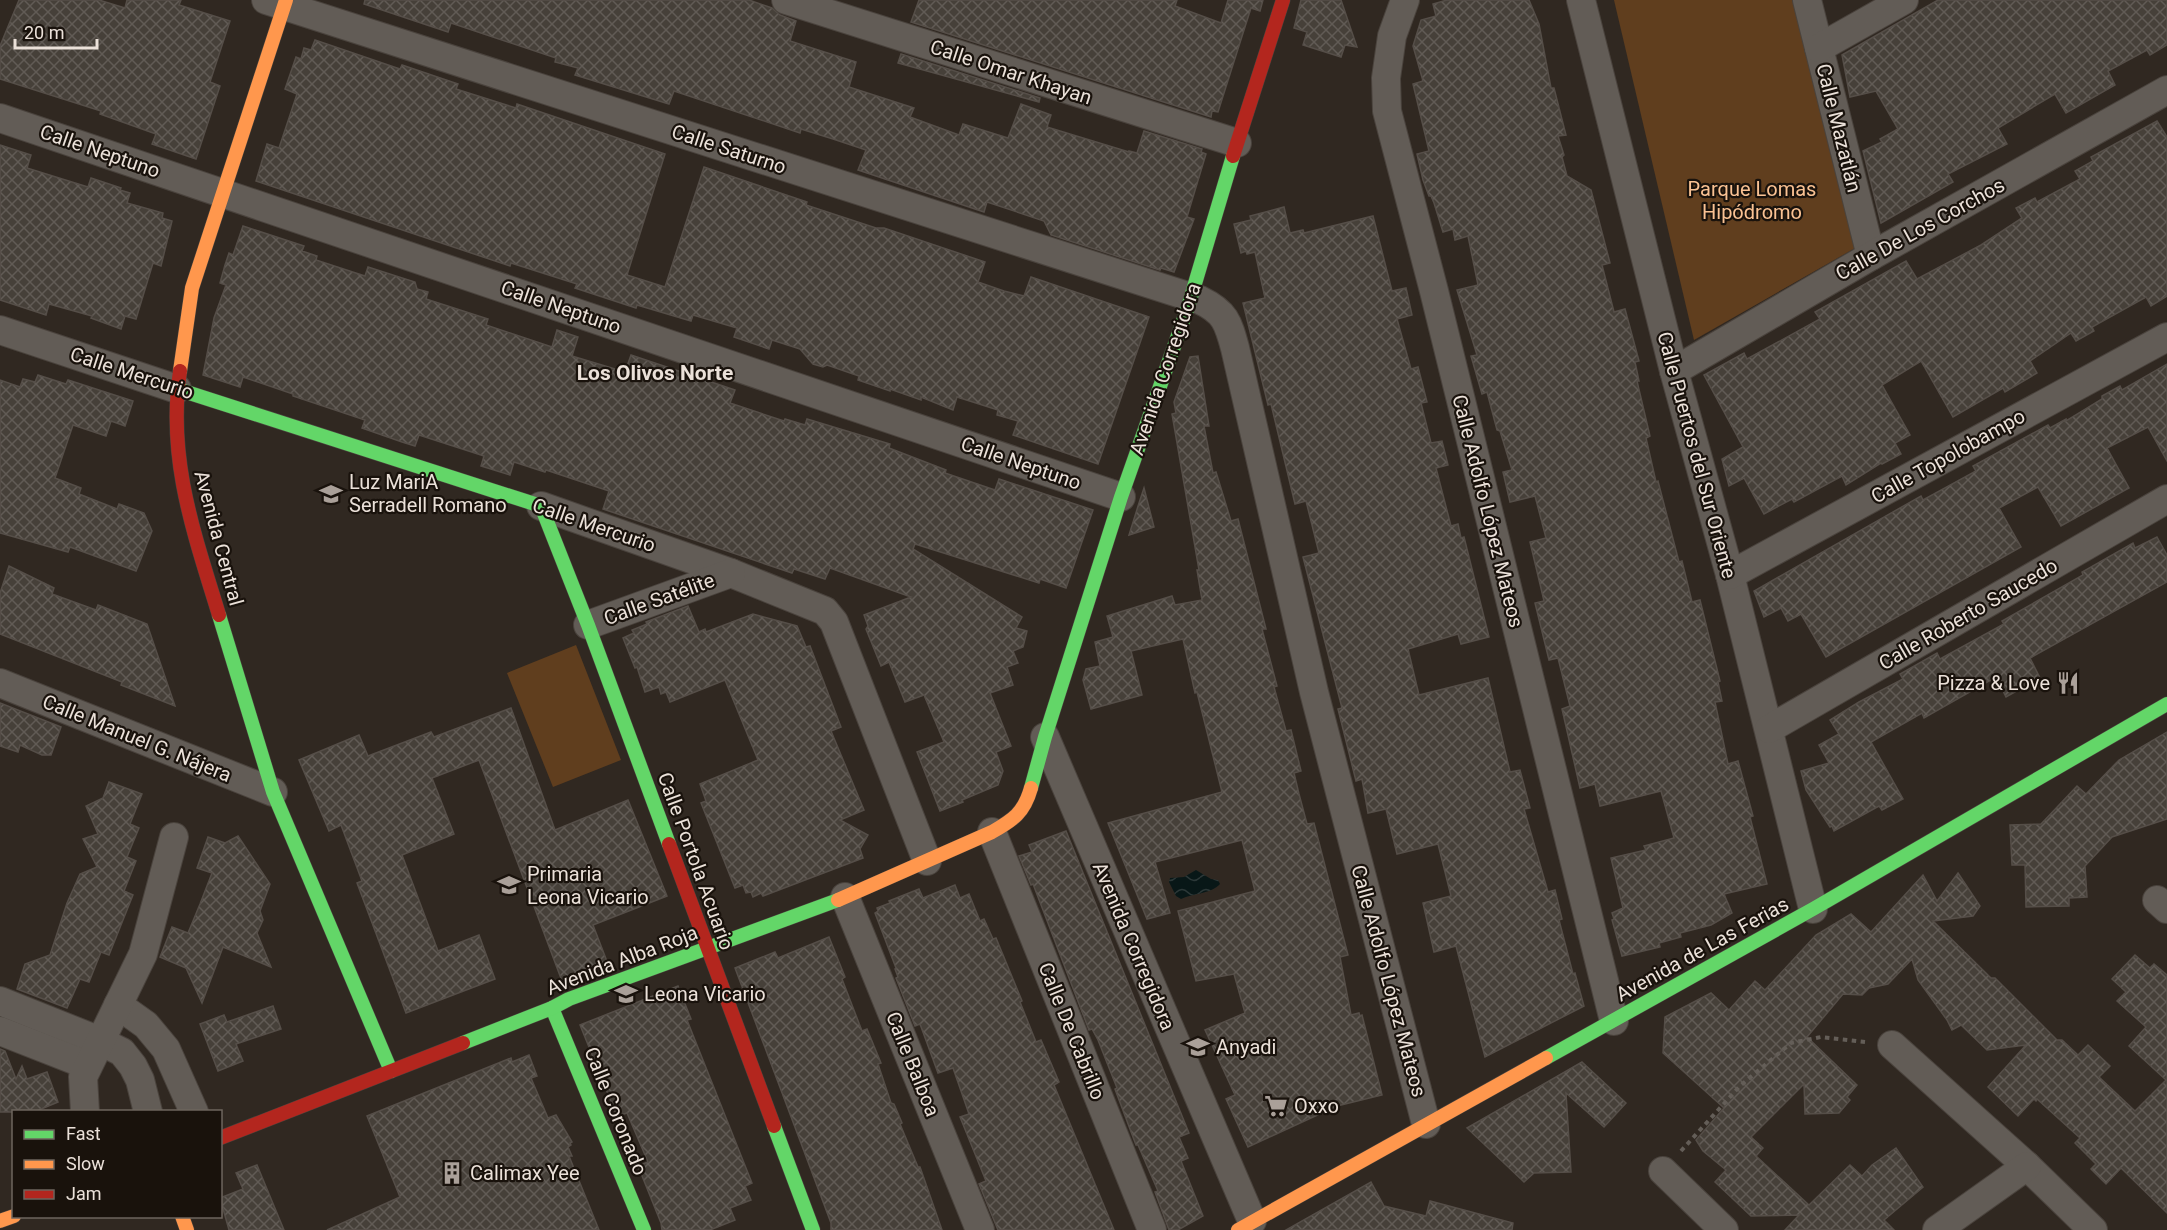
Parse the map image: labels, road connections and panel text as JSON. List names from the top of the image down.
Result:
{
  "streets": {
    "street": [
      "Calle Omar Khayan",
      "Calle Mazatlán",
      "Calle Saturno",
      "Calle Neptuno",
      "Calle De Los Corchos",
      "Avenida Corregidora",
      "Calle Mercurio",
      "Calle Puertos del Sur Oriente",
      "Calle Topolobampo",
      "Calle Adolfo López Mateos",
      "Avenida Central",
      "Calle Satélite",
      "Calle Roberto Saucedo",
      "Calle Manuel G. Nájera",
      "Calle Portola Acuario",
      "Avenida de Las Ferias",
      "Avenida Alba Roja",
      "Calle De Cabrillo",
      "Calle Balboa",
      "Calle Coronado"
    ]
  },
  "crossings": [
    ["Calle Omar Khayan", "Avenida Corregidora"],
    ["Calle Mazatlán", "Calle De Los Corchos"],
    ["Calle Saturno", "Avenida Corregidora"],
    ["Calle Saturno", "Calle Adolfo López Mateos"],
    ["Calle Saturno", "Avenida Central"],
    ["Calle Neptuno", "Avenida Corregidora"],
    ["Calle Neptuno", "Avenida Central"],
    ["Calle De Los Corchos", "Calle Puertos del Sur Oriente"],
    ["Avenida Corregidora", "Calle Adolfo López Mateos"],
    ["Avenida Corregidora", "Avenida de Las Ferias"],
    ["Avenida Corregidora", "Avenida Alba Roja"],
    ["Calle Mercurio", "Avenida Central"],
    ["Calle Mercurio", "Calle Satélite"],
    ["Calle Mercurio", "Calle Portola Acuario"],
    ["Calle Mercurio", "Avenida Alba Roja"],
    ["Calle Puertos del Sur Oriente", "Calle Topolobampo"],
    ["Calle Puertos del Sur Oriente", "Calle Roberto Saucedo"],
    ["Calle Puertos del Sur Oriente", "Avenida de Las Ferias"],
    ["Calle Adolfo López Mateos", "Avenida de Las Ferias"],
    ["Avenida Central", "Calle Manuel G. Nájera"],
    ["Avenida Central", "Avenida Alba Roja"],
    ["Calle Satélite", "Calle Portola Acuario"],
    ["Calle Portola Acuario", "Avenida Alba Roja"],
    ["Avenida Alba Roja", "Calle De Cabrillo"],
    ["Avenida Alba Roja", "Calle Balboa"],
    ["Avenida Alba Roja", "Calle Coronado"]
  ],
  "districts": ["Los Olivos Norte"],
  "parks": ["Parque Lomas Hipódromo"],
  "places": {
    "school or university": [
      "Luz MariA Serradell Romano",
      "Primaria Leona Vicario",
      "Leona Vicario",
      "Anyadi"
    ],
    "restaurant": ["Pizza & Love"],
    "supermarket": ["Oxxo"],
    "building": ["Calimax Yee"]
  },
  "legend": ["Fast", "Slow", "Jam"],
  "scale_bar": "20 m"
}
